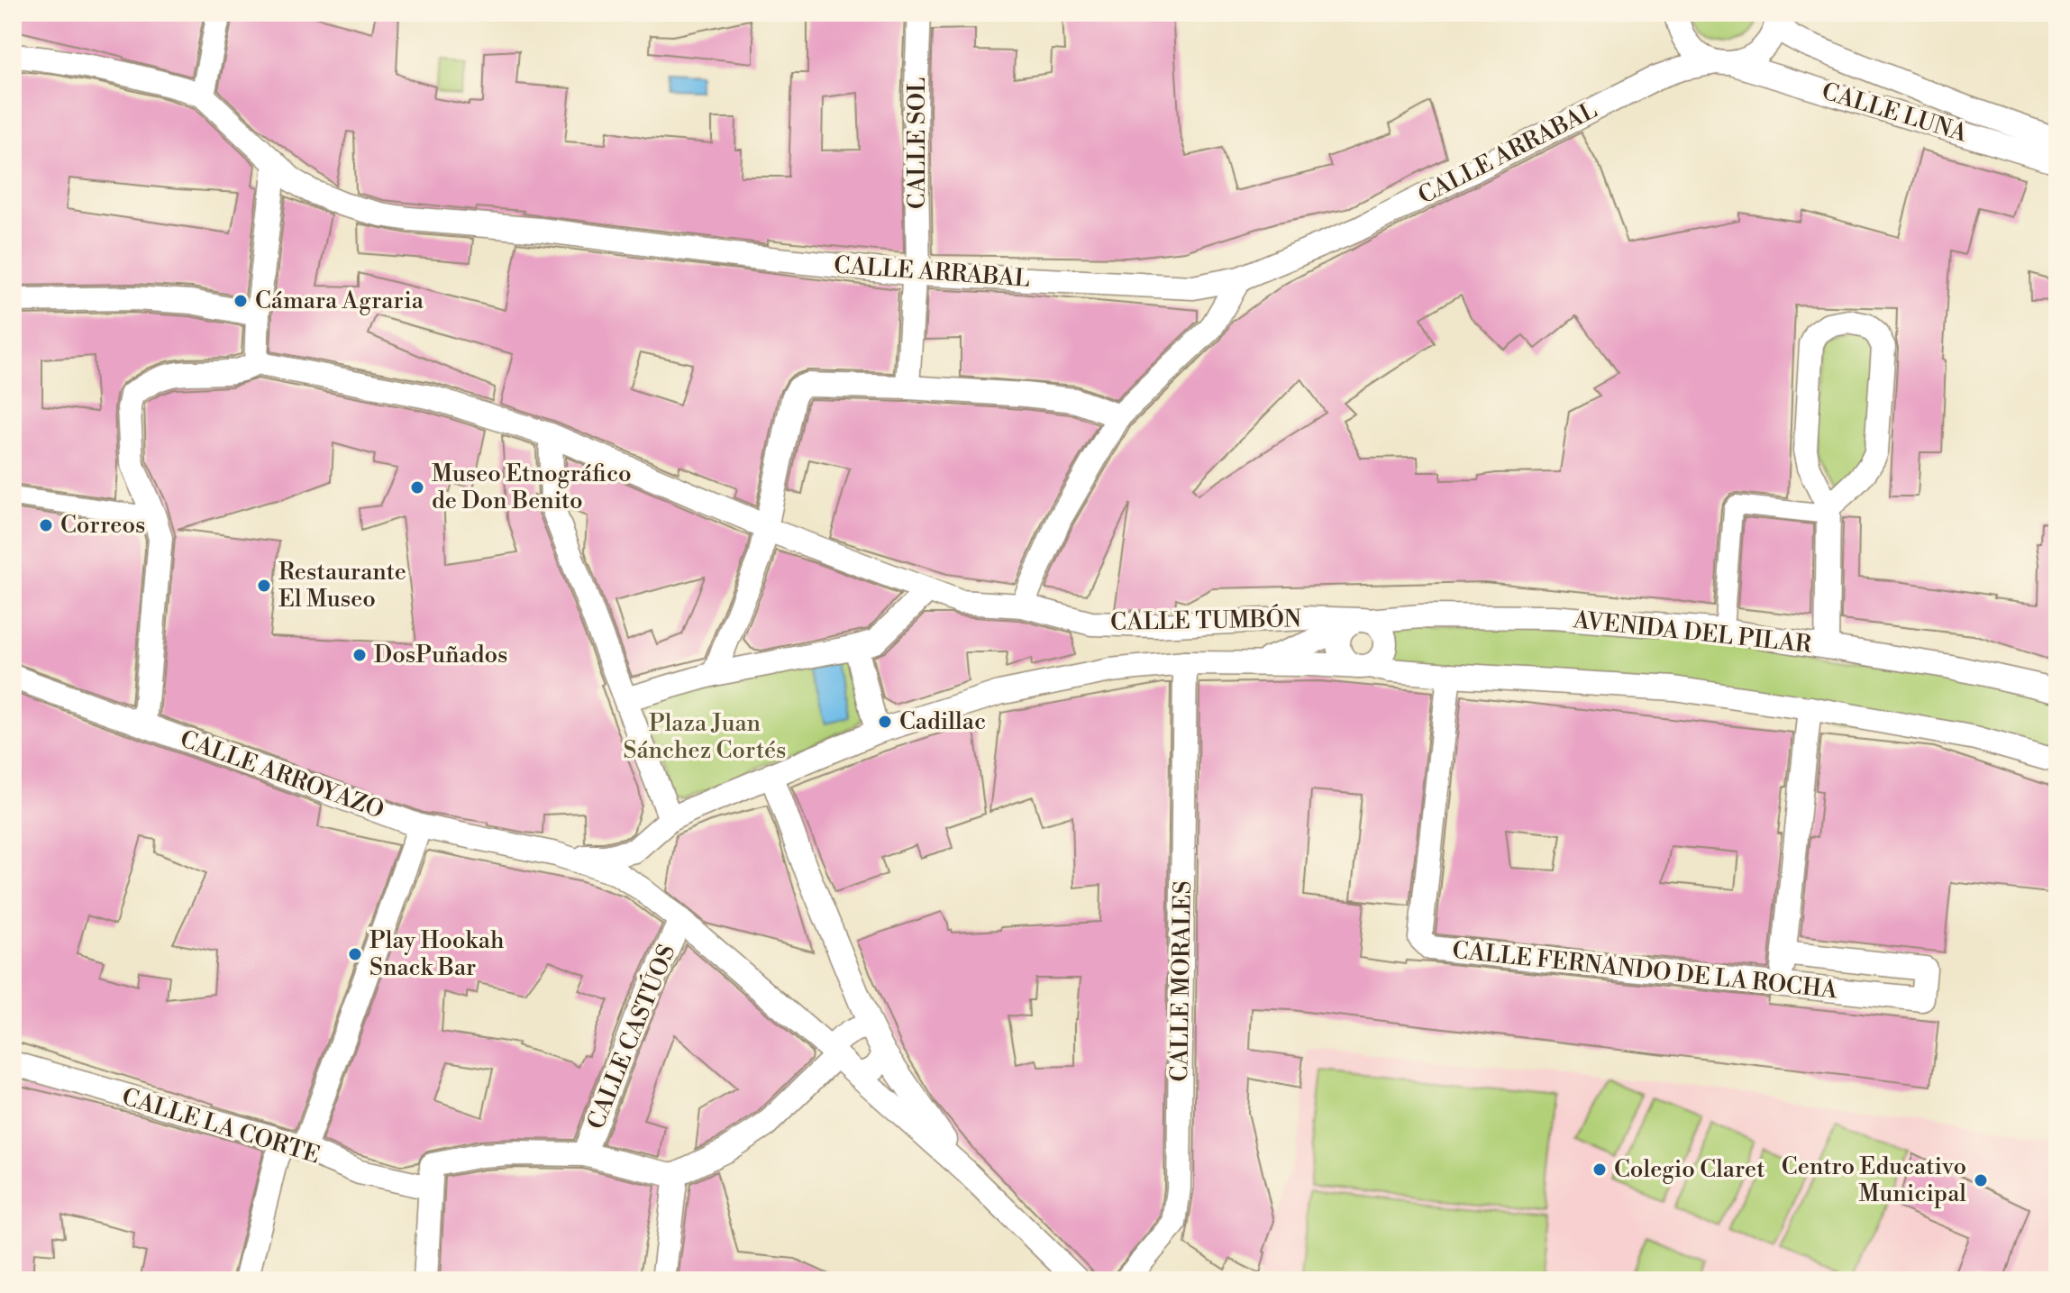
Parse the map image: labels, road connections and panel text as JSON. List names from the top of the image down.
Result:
{
  "streets": {
    "street": [
      "CALLE LUNA",
      "CALLE SOL",
      "CALLE ARRABAL",
      "CALLE TUMBÓN",
      "AVENIDA DEL PILAR",
      "CALLE ARROYAZO",
      "CALLE FERNANDO DE LA ROCHA",
      "CALLE MORALES",
      "CALLE CASTÚOS",
      "CALLE LA CORTE"
    ]
  },
  "crossings": [
    ["CALLE LUNA", "CALLE ARRABAL"],
    ["CALLE SOL", "CALLE ARRABAL"],
    ["CALLE TUMBÓN", "AVENIDA DEL PILAR"],
    ["AVENIDA DEL PILAR", "CALLE ARROYAZO"],
    ["AVENIDA DEL PILAR", "CALLE FERNANDO DE LA ROCHA"],
    ["AVENIDA DEL PILAR", "CALLE MORALES"],
    ["CALLE ARROYAZO", "CALLE CASTÚOS"]
  ],
  "parks": ["Plaza Juan Sánchez Cortés"],
  "places": [
    "Cámara Agraria",
    "Museo Etnográfico de Don Benito",
    "Correos",
    "Restaurante El Museo",
    "DosPuñados",
    "Cadillac",
    "Play Hookah Snack Bar",
    "Colegio Claret",
    "Centro Educativo Municipal"
  ]
}
